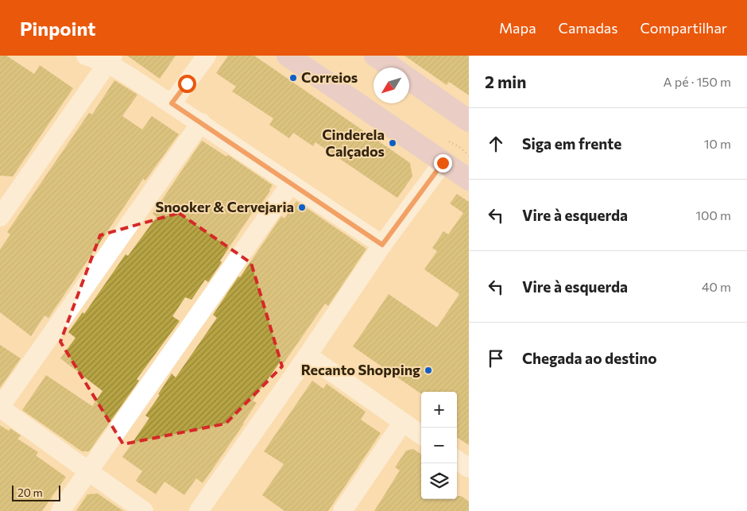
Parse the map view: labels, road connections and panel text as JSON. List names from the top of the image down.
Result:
{
  "places": [
    "Correios",
    "Cinderela Calçados",
    "Snooker & Cervejaria",
    "Recanto Shopping"
  ],
  "scale_bar": "20 m",
  "north": "bottom left",
  "page": {
    "header": "Pinpoint",
    "nav": ["Mapa", "Camadas", "Compartilhar"],
    "heading": ["2 min", "A pé · 150 m"],
    "list": [
      ["Siga em frente", "10 m"],
      ["Vire à esquerda", "100 m"],
      ["Vire à esquerda", "40 m"],
      "Chegada ao destino"
    ],
    "map_buttons": ["+", "−"],
    "scale": "20 m"
  }
}
